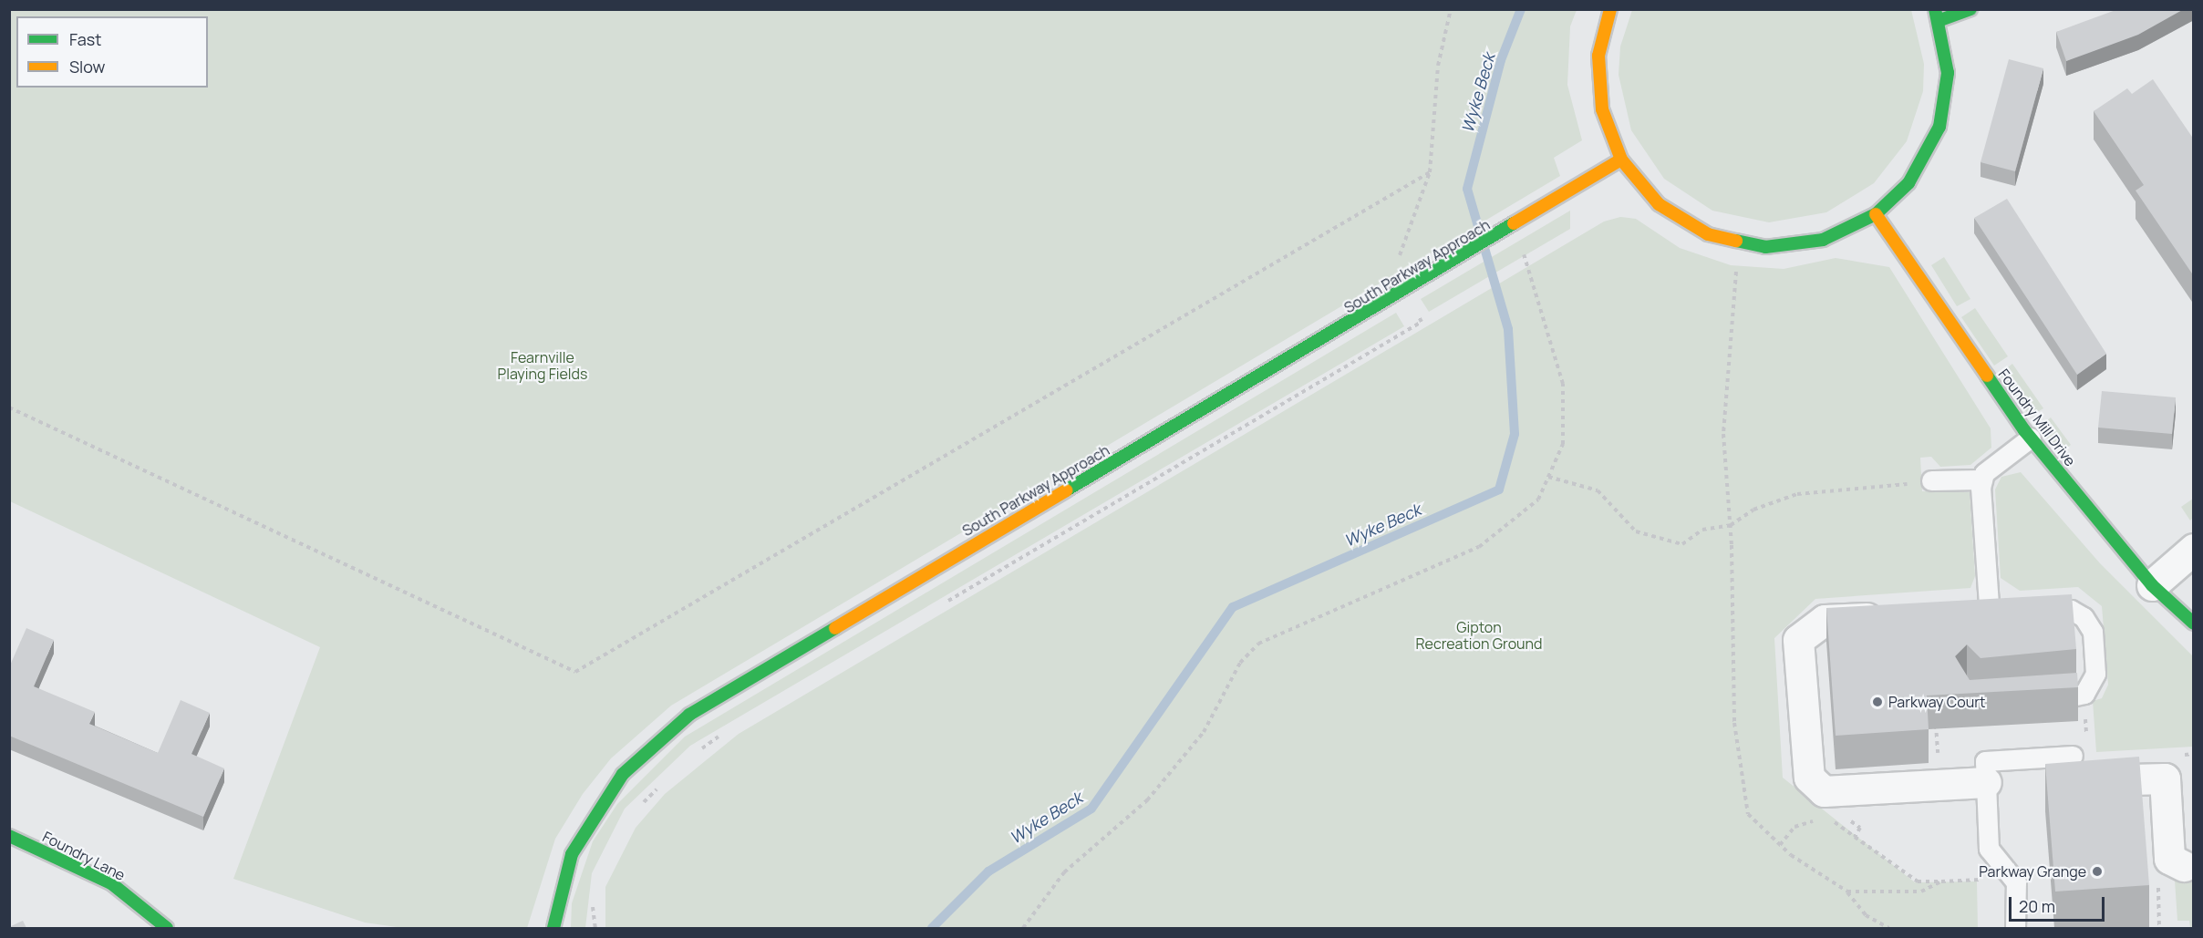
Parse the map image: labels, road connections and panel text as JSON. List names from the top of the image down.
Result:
{
  "streets": {
    "street": ["South Parkway Approach", "Foundry Mill Drive", "Foundry Lane"]
  },
  "water": ["Wyke Beck"],
  "parks": ["Fearnville Playing Fields", "Gipton Recreation Ground"],
  "places": ["Parkway Court", "Parkway Grange"],
  "legend": ["Fast", "Slow"],
  "scale_bar": "20 m"
}
